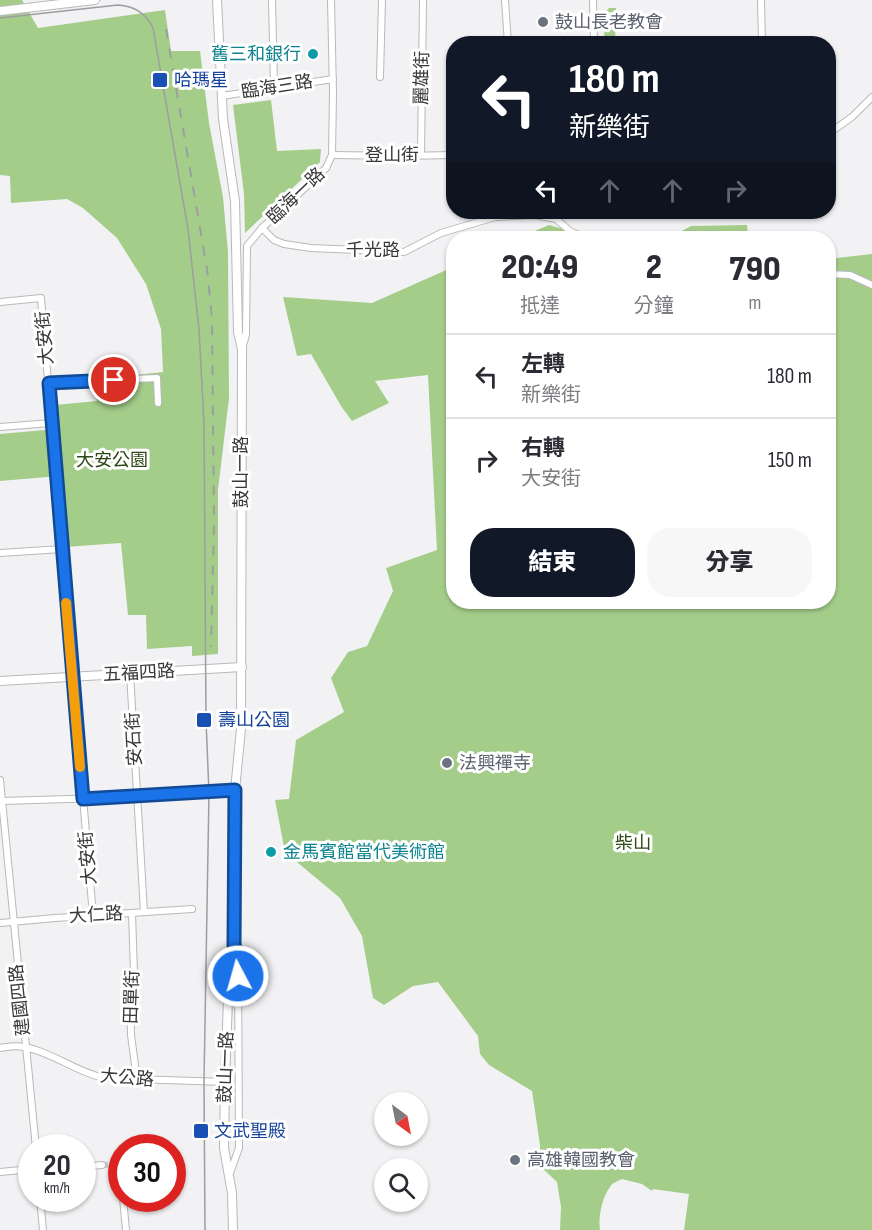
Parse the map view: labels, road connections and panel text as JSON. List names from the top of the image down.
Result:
{
  "streets": {
    "street": [
      "麗雄街",
      "臨海三路",
      "登山街",
      "臨海一路",
      "千光路",
      "大安街",
      "鼓山一路",
      "五福四路",
      "安石街",
      "大仁路",
      "田單街",
      "建國四路",
      "大公路"
    ]
  },
  "crossings": [
    ["麗雄街", "登山街"],
    ["臨海三路", "臨海一路"],
    ["臨海三路", "鼓山一路"],
    ["登山街", "臨海一路"],
    ["臨海一路", "千光路"],
    ["臨海一路", "鼓山一路"],
    ["大安街", "五福四路"],
    ["大安街", "大仁路"],
    ["鼓山一路", "五福四路"],
    ["鼓山一路", "大公路"],
    ["五福四路", "安石街"],
    ["安石街", "大仁路"],
    ["大仁路", "田單街"],
    ["大仁路", "建國四路"],
    ["田單街", "大公路"],
    ["建國四路", "大公路"]
  ],
  "parks": ["大安公園", "柴山"],
  "places": {
    "other": [
      "鼓山長老教會",
      "舊三和銀行",
      "法興禪寺",
      "金馬賓館當代美術館",
      "高雄韓國教會"
    ],
    "transit": ["哈瑪星", "壽山公園", "文武聖殿"]
  },
  "north": "bottom right",
  "page": {
    "turn": ["180 m", "新樂街"],
    "eta": [
      "20:49",
      "抵達",
      "2",
      "分鐘",
      "790",
      "m"
    ],
    "list": [
      {
        "name": "左轉",
        "note": "新樂街",
        "value": "180 m"
      },
      {
        "name": "右轉",
        "note": "大安街",
        "value": "150 m"
      }
    ],
    "buttons": ["結束", "分享"],
    "speed": "20 km/h",
    "limit": "30"
  }
}
